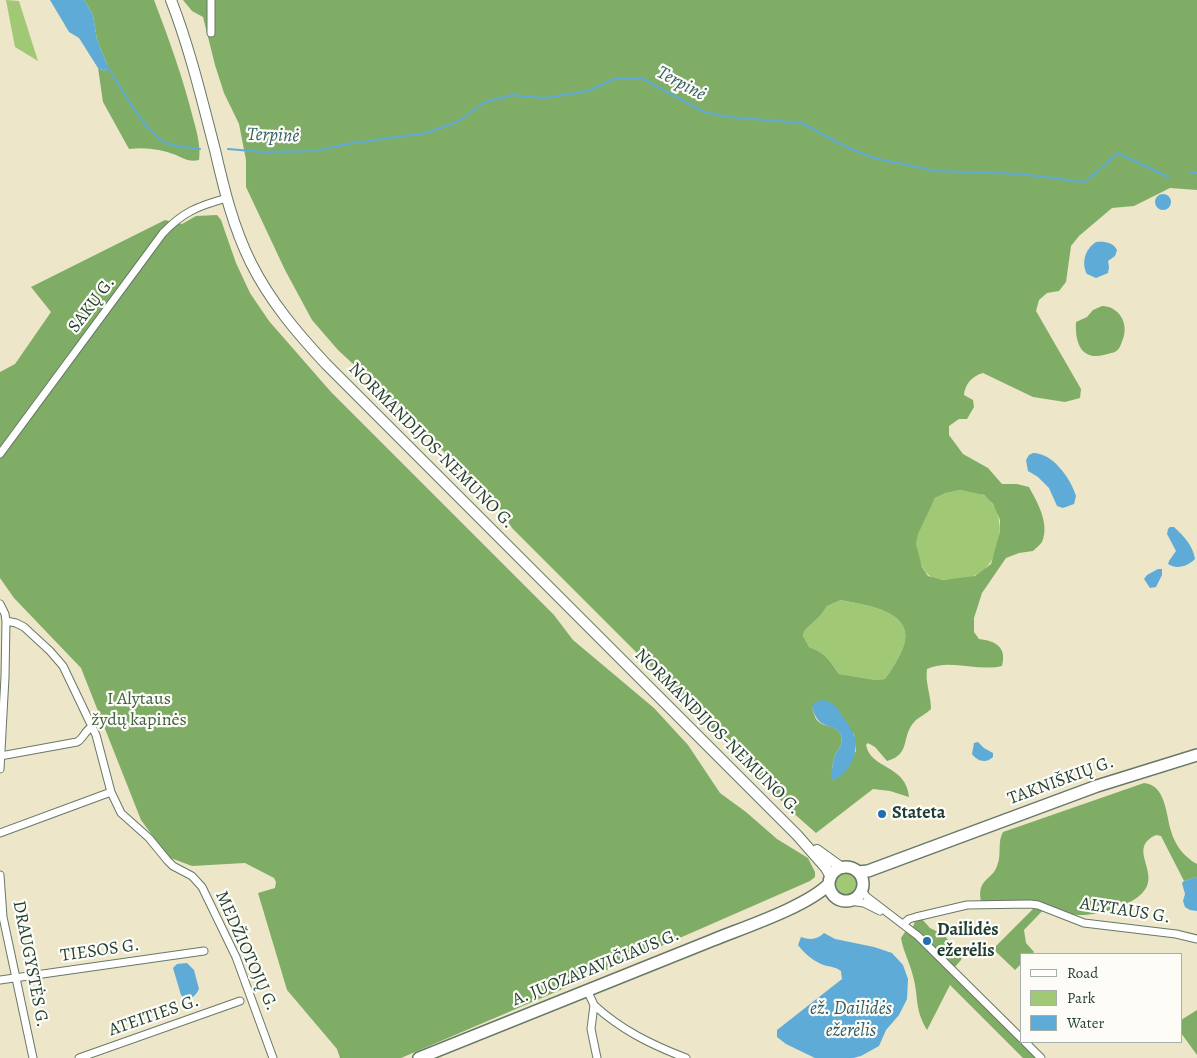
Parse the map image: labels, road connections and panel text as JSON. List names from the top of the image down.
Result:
{
  "streets": {
    "main road": ["NORMANDIJOS-NEMUNO G.", "TAKNIŠKIŲ G.", "A. JUOZAPAVIČIAUS G."],
    "street": [
      "SAKŲ G.",
      "ALYTAUS G.",
      "TIESOS G.",
      "MEDŽIOTOJŲ G.",
      "DRAUGYSTĖS G.",
      "ATEITIES G."
    ]
  },
  "crossings": [
    ["SAKŲ G.", "NORMANDIJOS-NEMUNO G."],
    ["NORMANDIJOS-NEMUNO G.", "A. JUOZAPAVIČIAUS G."],
    ["TIESOS G.", "DRAUGYSTĖS G."]
  ],
  "water": ["Terpinė", "ež. Dailidės ežerėlis"],
  "parks": ["I Alytaus žydų kapinės"],
  "places": ["Stateta", "Dailidės ežerėlis"],
  "legend": ["Road", "Park", "Water"]
}
